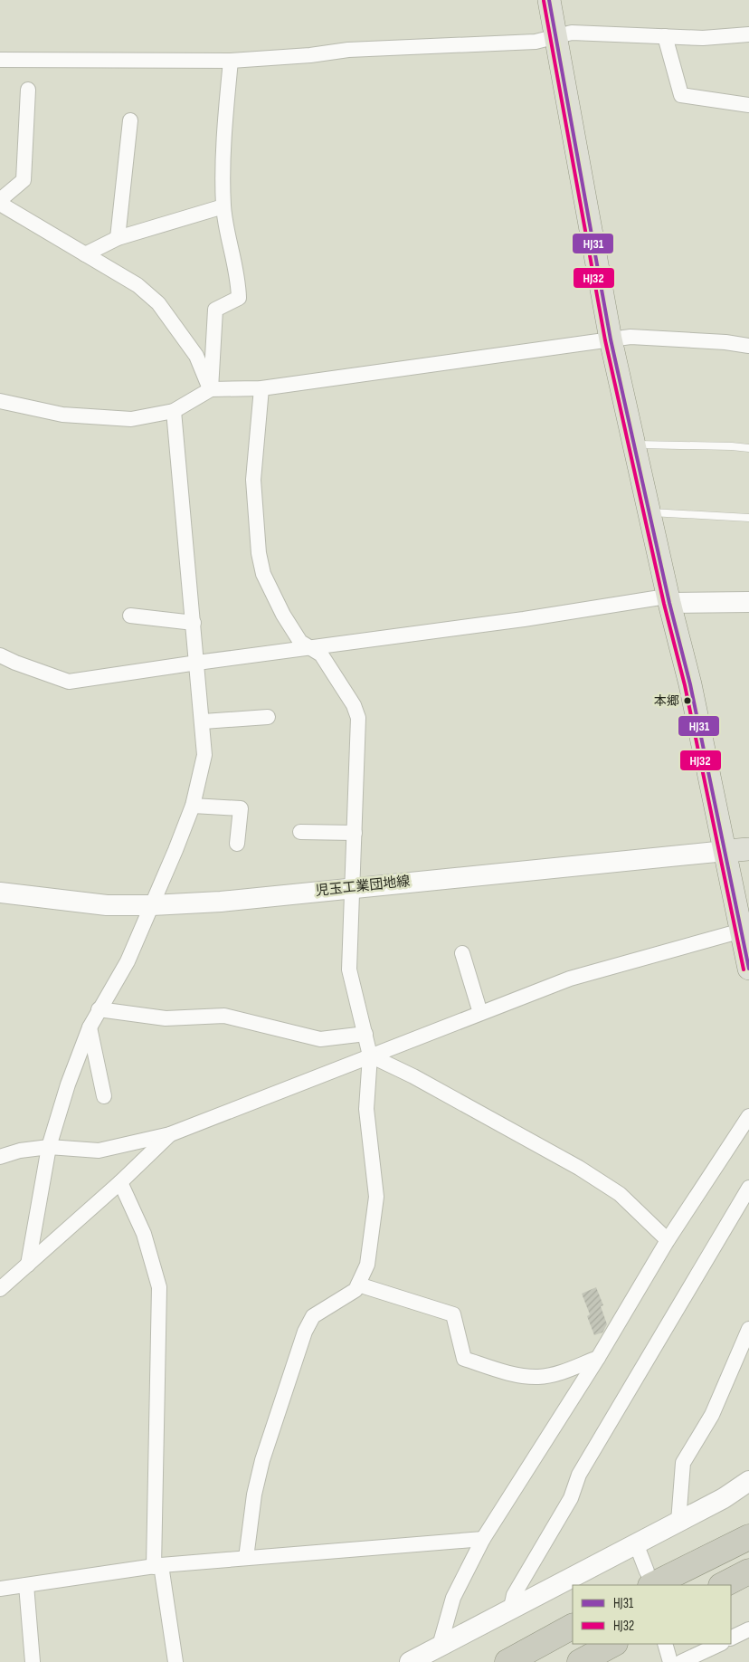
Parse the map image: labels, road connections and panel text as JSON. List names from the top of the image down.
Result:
{
  "streets": {
    "street": ["児玉工業団地線"]
  },
  "places": ["本郷"],
  "lines": ["transit line HJ31", "transit line HJ32"],
  "legend": ["HJ31", "HJ32"]
}
